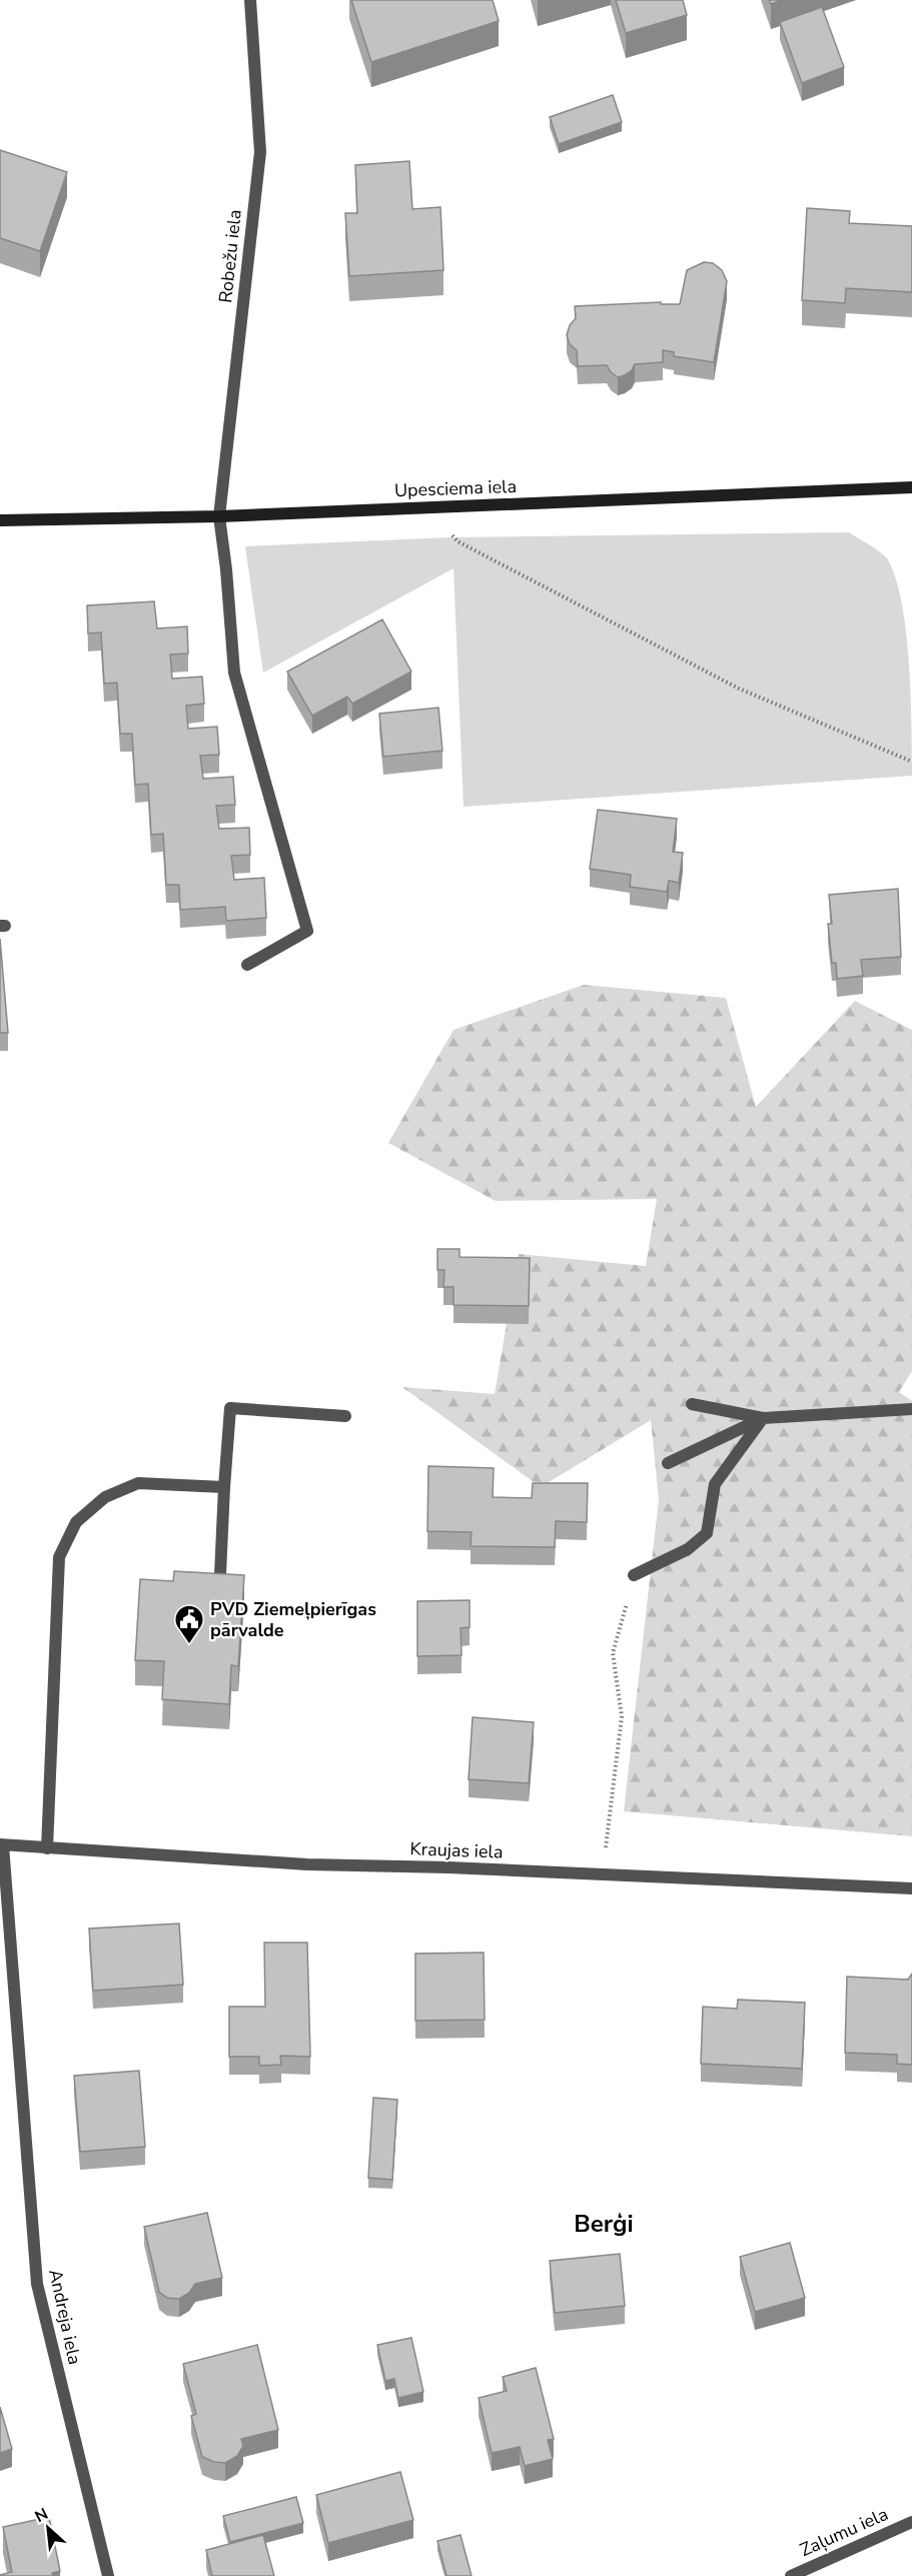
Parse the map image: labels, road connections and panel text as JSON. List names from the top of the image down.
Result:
{
  "streets": {
    "main road": ["Upesciema iela"],
    "street": [
      "Robežu iela",
      "Kraujas iela",
      "Andreja iela",
      "Zaļumu iela"
    ]
  },
  "crossings": [
    ["Robežu iela", "Upesciema iela"],
    ["Kraujas iela", "Andreja iela"]
  ],
  "districts": ["Berģi"],
  "places": {
    "public building": ["PVD Ziemeļpierīgas pārvalde"]
  },
  "north": "top left"
}
